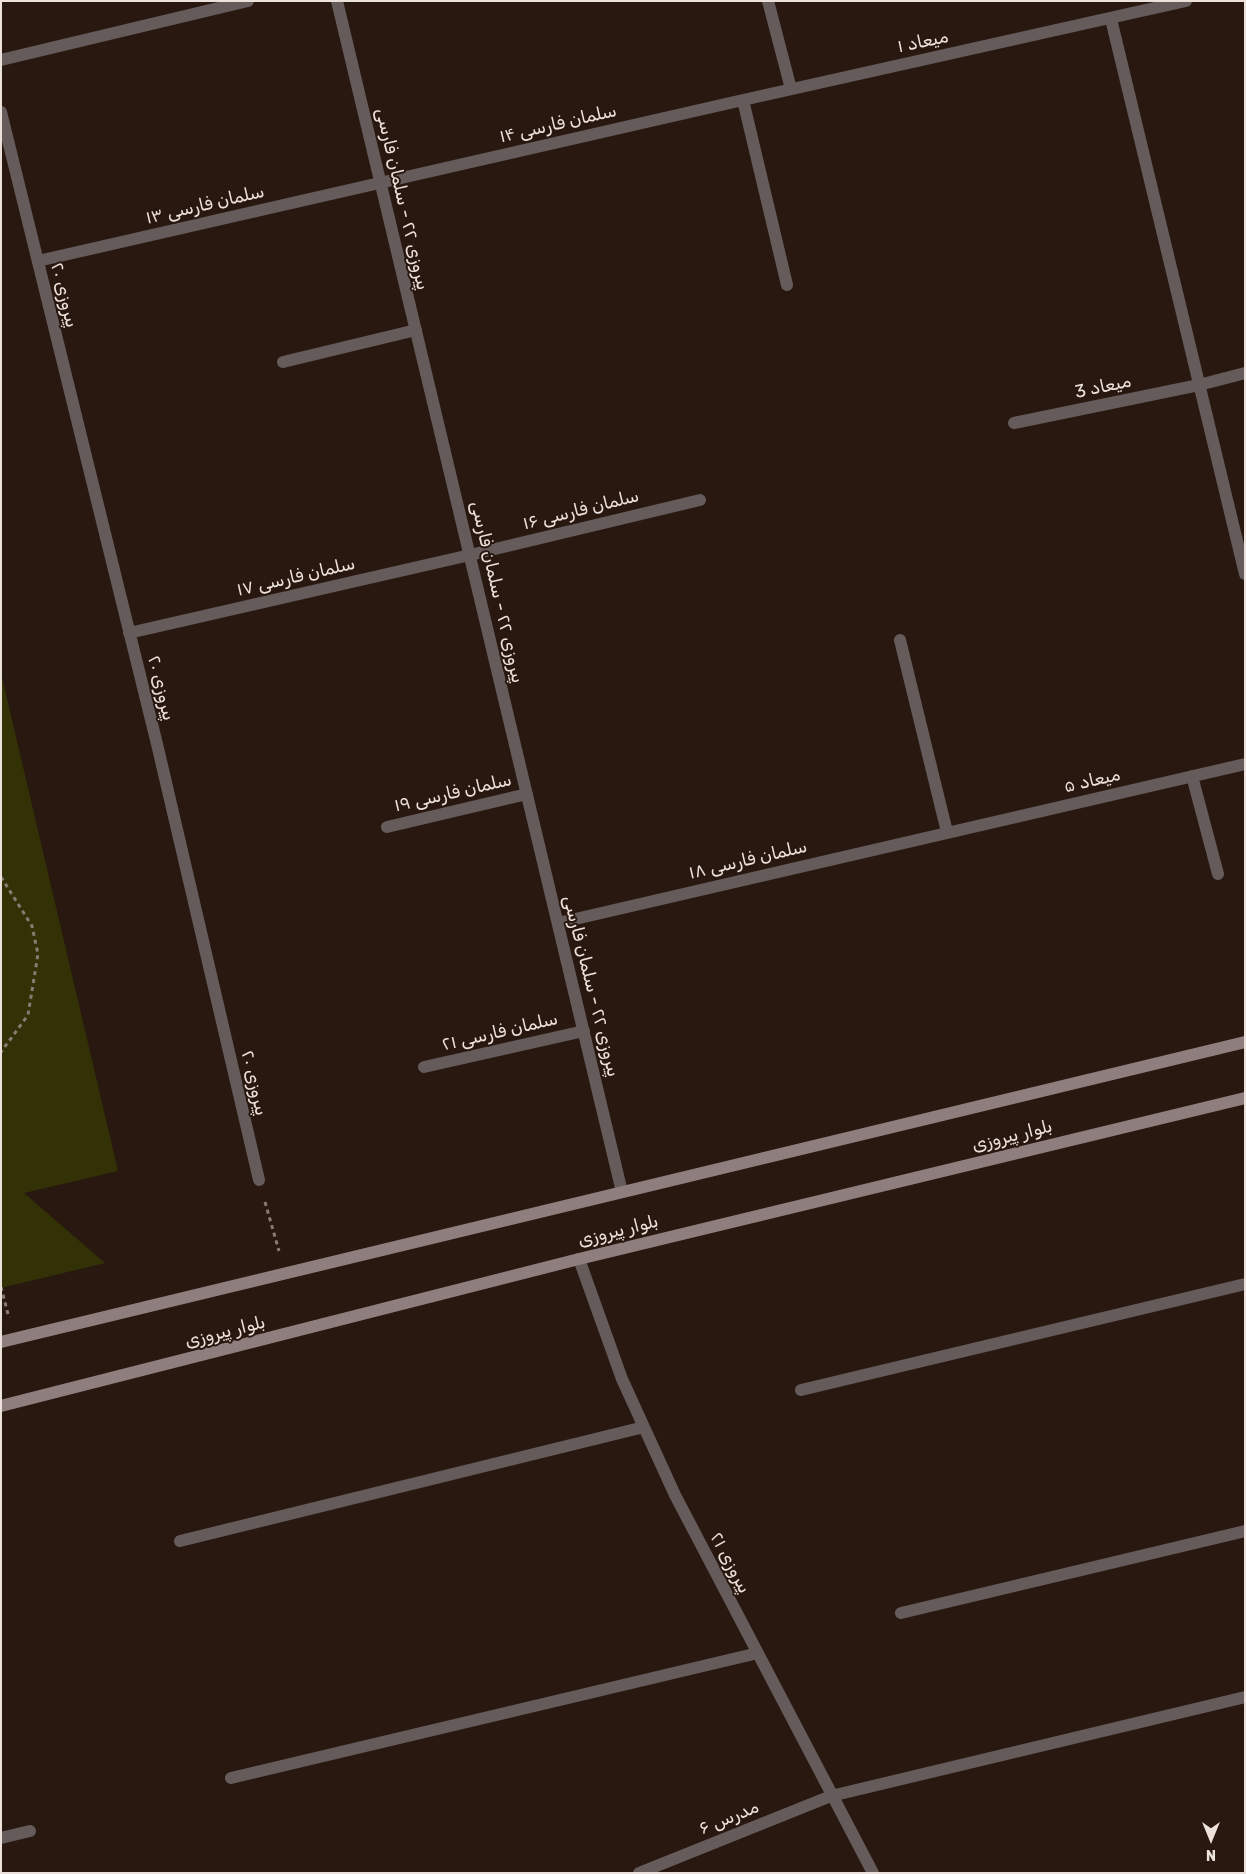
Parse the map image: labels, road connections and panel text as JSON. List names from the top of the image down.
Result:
{
  "streets": {
    "street": [
      "میعاد ۱",
      "سلمان فارسی ۱۴",
      "پیروزی ۲۲ - سلمان فارسی",
      "سلمان فارسی ۱۳",
      "پیروزی ۲۰",
      "میعاد 3",
      "سلمان فارسی ۱۶",
      "سلمان فارسی ۱۷",
      "میعاد ۵",
      "سلمان فارسی ۱۹",
      "سلمان فارسی ۱۸",
      "سلمان فارسی ۲۱",
      "بلوار پیروزی",
      "پیروزی ۲۱",
      "مدرس ۶"
    ]
  },
  "crossings": [
    ["میعاد ۱", "سلمان فارسی ۱۴"],
    ["سلمان فارسی ۱۴", "پیروزی ۲۲ - سلمان فارسی"],
    ["سلمان فارسی ۱۴", "سلمان فارسی ۱۳"],
    ["پیروزی ۲۲ - سلمان فارسی", "سلمان فارسی ۱۳"],
    ["پیروزی ۲۲ - سلمان فارسی", "سلمان فارسی ۱۶"],
    ["پیروزی ۲۲ - سلمان فارسی", "سلمان فارسی ۱۷"],
    ["پیروزی ۲۲ - سلمان فارسی", "سلمان فارسی ۱۹"],
    ["پیروزی ۲۲ - سلمان فارسی", "سلمان فارسی ۱۸"],
    ["پیروزی ۲۲ - سلمان فارسی", "سلمان فارسی ۲۱"],
    ["پیروزی ۲۲ - سلمان فارسی", "بلوار پیروزی"],
    ["سلمان فارسی ۱۳", "پیروزی ۲۰"],
    ["پیروزی ۲۰", "سلمان فارسی ۱۷"],
    ["سلمان فارسی ۱۶", "سلمان فارسی ۱۷"],
    ["میعاد ۵", "سلمان فارسی ۱۸"],
    ["بلوار پیروزی", "پیروزی ۲۱"],
    ["پیروزی ۲۱", "مدرس ۶"]
  ],
  "north": "bottom"
}
